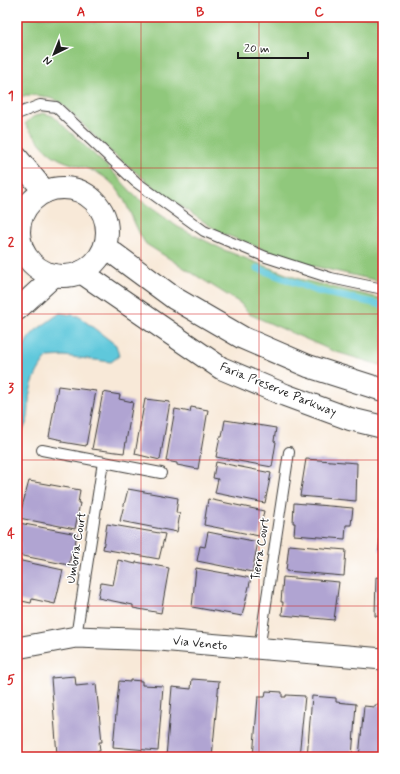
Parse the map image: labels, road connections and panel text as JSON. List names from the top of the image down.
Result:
{
  "streets": {
    "street": ["Faria Preserve Parkway", "Via Veneto"],
    "lane": ["Umbria Court", "Tierra Court"]
  },
  "crossings": [
    ["Umbria Court", "Via Veneto"],
    ["Tierra Court", "Via Veneto"]
  ],
  "scale_bar": "20 m",
  "north": "bottom left",
  "grid": {
    "columns": ["A", "B", "C"],
    "rows": [
      "1",
      "2",
      "3",
      "4",
      "5"
    ]
  }
}
